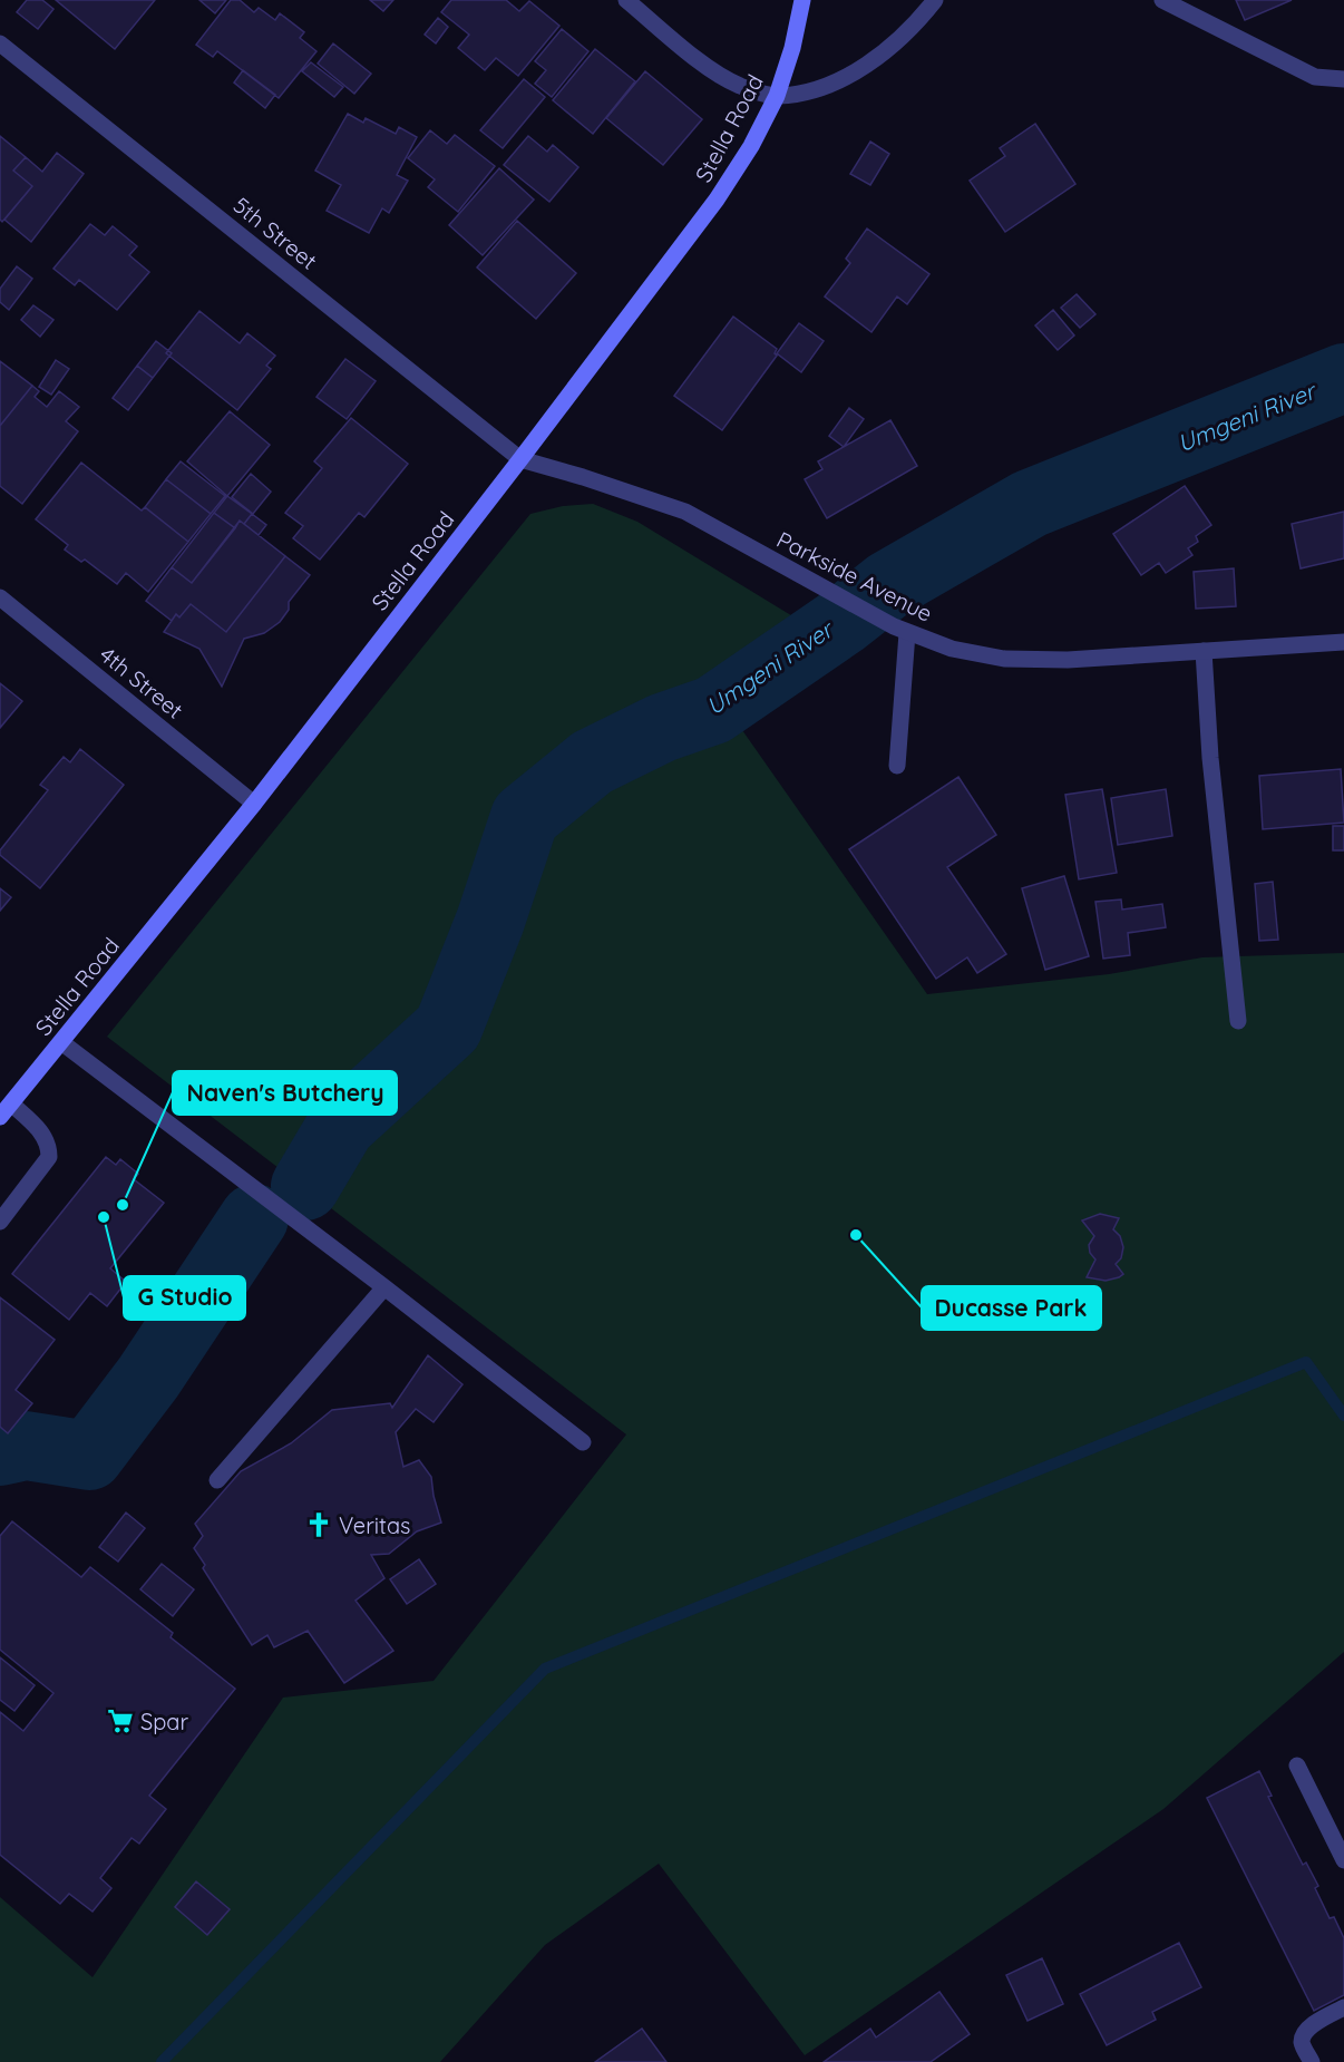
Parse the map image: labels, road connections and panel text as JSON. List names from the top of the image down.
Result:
{
  "streets": {
    "main road": ["Stella Road"],
    "street": ["5th Street", "Parkside Avenue", "4th Street"]
  },
  "crossings": [
    ["Stella Road", "5th Street"],
    ["Stella Road", "Parkside Avenue"],
    ["Stella Road", "4th Street"],
    ["5th Street", "Parkside Avenue"]
  ],
  "water": ["Umgeni River"],
  "places": {
    "other": ["Naven's Butchery", "G Studio", "Ducasse Park"],
    "church": ["Veritas"],
    "supermarket": ["Spar"]
  }
}
